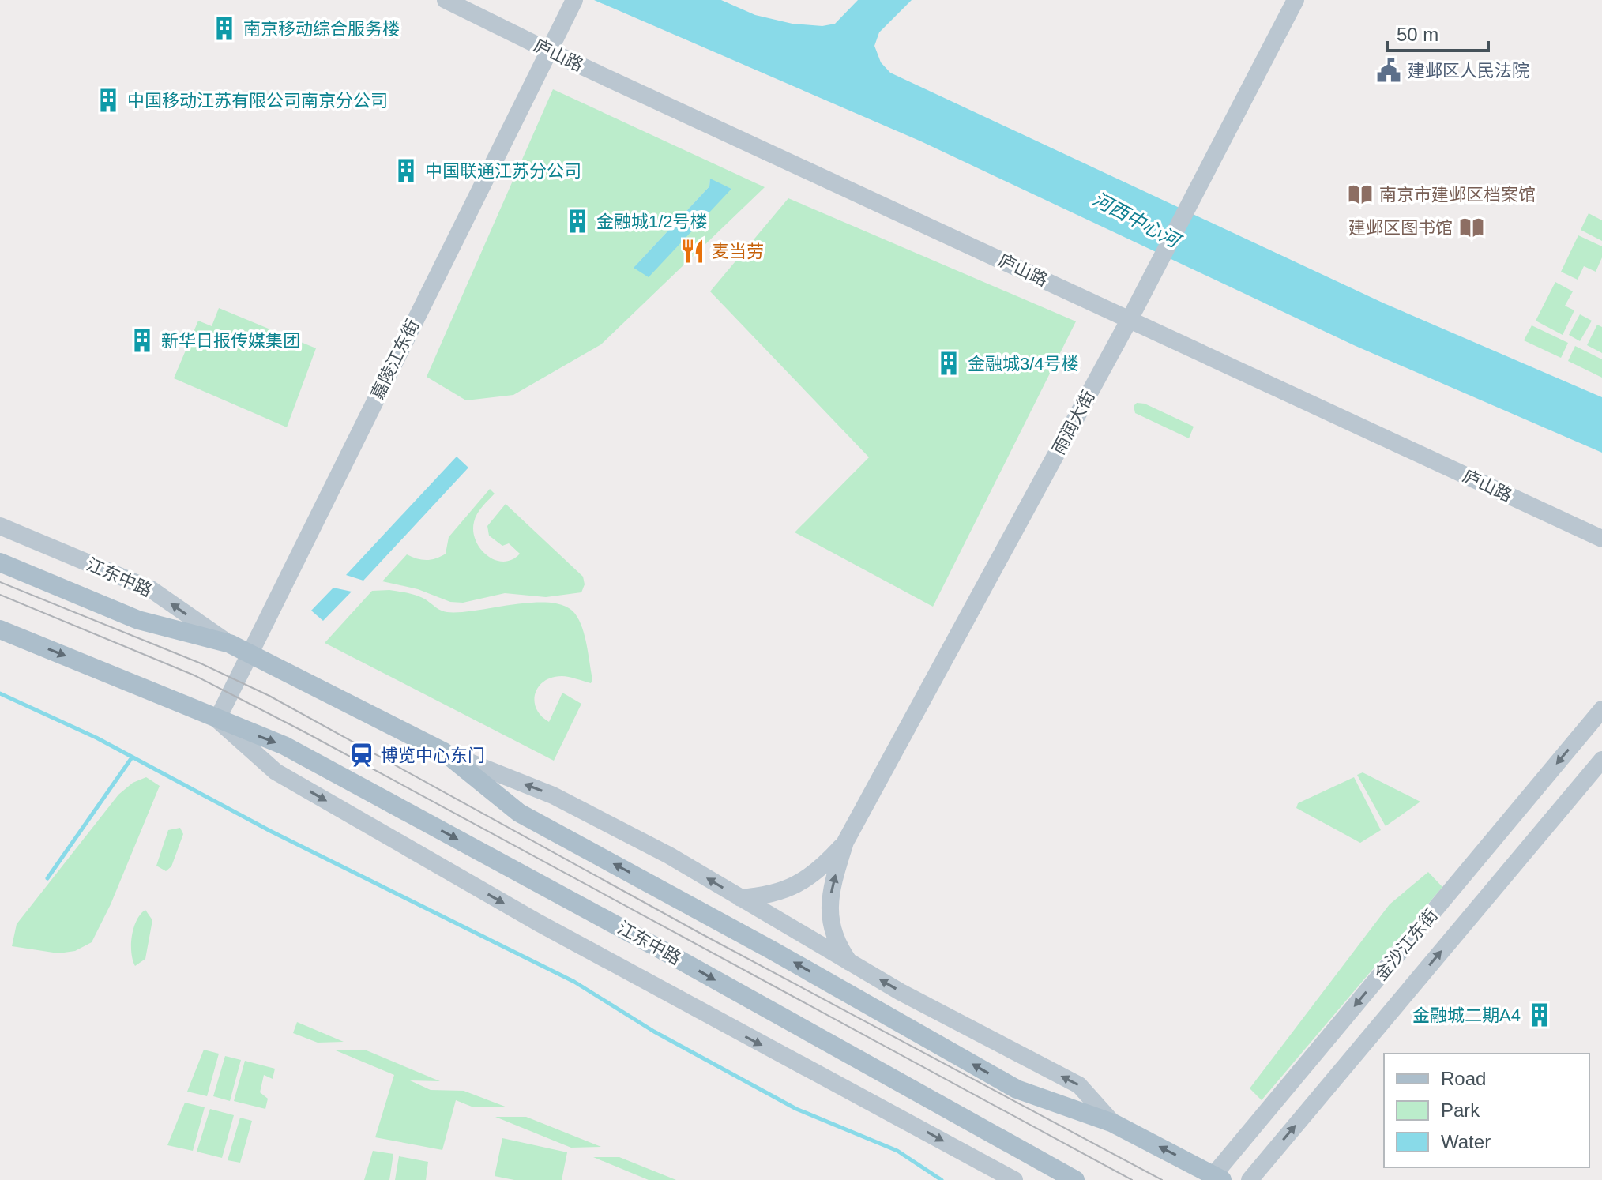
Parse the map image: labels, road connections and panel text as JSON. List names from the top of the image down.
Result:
{
  "streets": {
    "main road": ["江东中路"],
    "street": [
      "庐山路",
      "嘉陵江东街",
      "雨润大街",
      "金沙江东街"
    ]
  },
  "crossings": [
    ["庐山路", "嘉陵江东街"],
    ["庐山路", "雨润大街"],
    ["嘉陵江东街", "江东中路"],
    ["江东中路", "金沙江东街"]
  ],
  "water": ["河西中心河"],
  "places": {
    "building": [
      "南京移动综合服务楼",
      "中国移动江苏有限公司南京分公司",
      "中国联通江苏分公司",
      "金融城1/2号楼",
      "新华日报传媒集团",
      "金融城3/4号楼",
      "金融城二期A4"
    ],
    "public building": ["建邺区人民法院"],
    "library": ["南京市建邺区档案馆", "建邺区图书馆"],
    "restaurant": ["麦当劳"],
    "station": ["博览中心东门"]
  },
  "legend": ["Road", "Park", "Water"],
  "scale_bar": "50 m"
}
